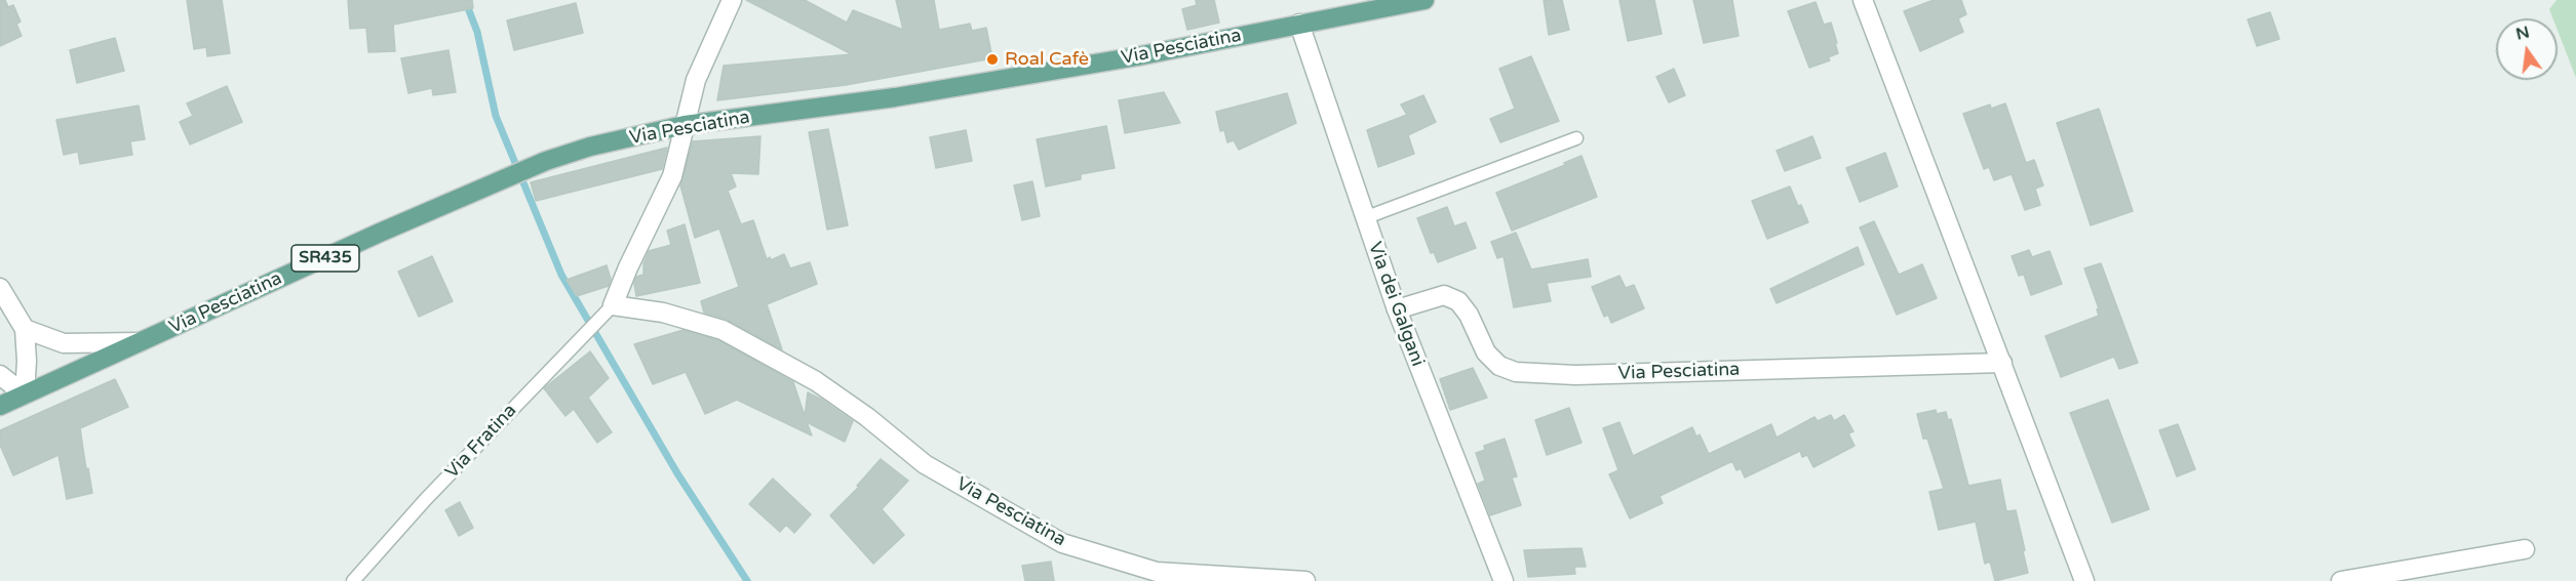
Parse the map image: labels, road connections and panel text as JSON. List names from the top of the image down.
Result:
{
  "streets": {
    "main road": ["Via Pesciatina", "SR435"],
    "street": ["Via dei Galgani"],
    "lane": ["Via Fratina"]
  },
  "crossings": [
    ["Via Pesciatina", "Via dei Galgani"],
    ["Via Pesciatina", "Via Fratina"]
  ],
  "places": ["Roal Cafè"],
  "north": "top"
}
